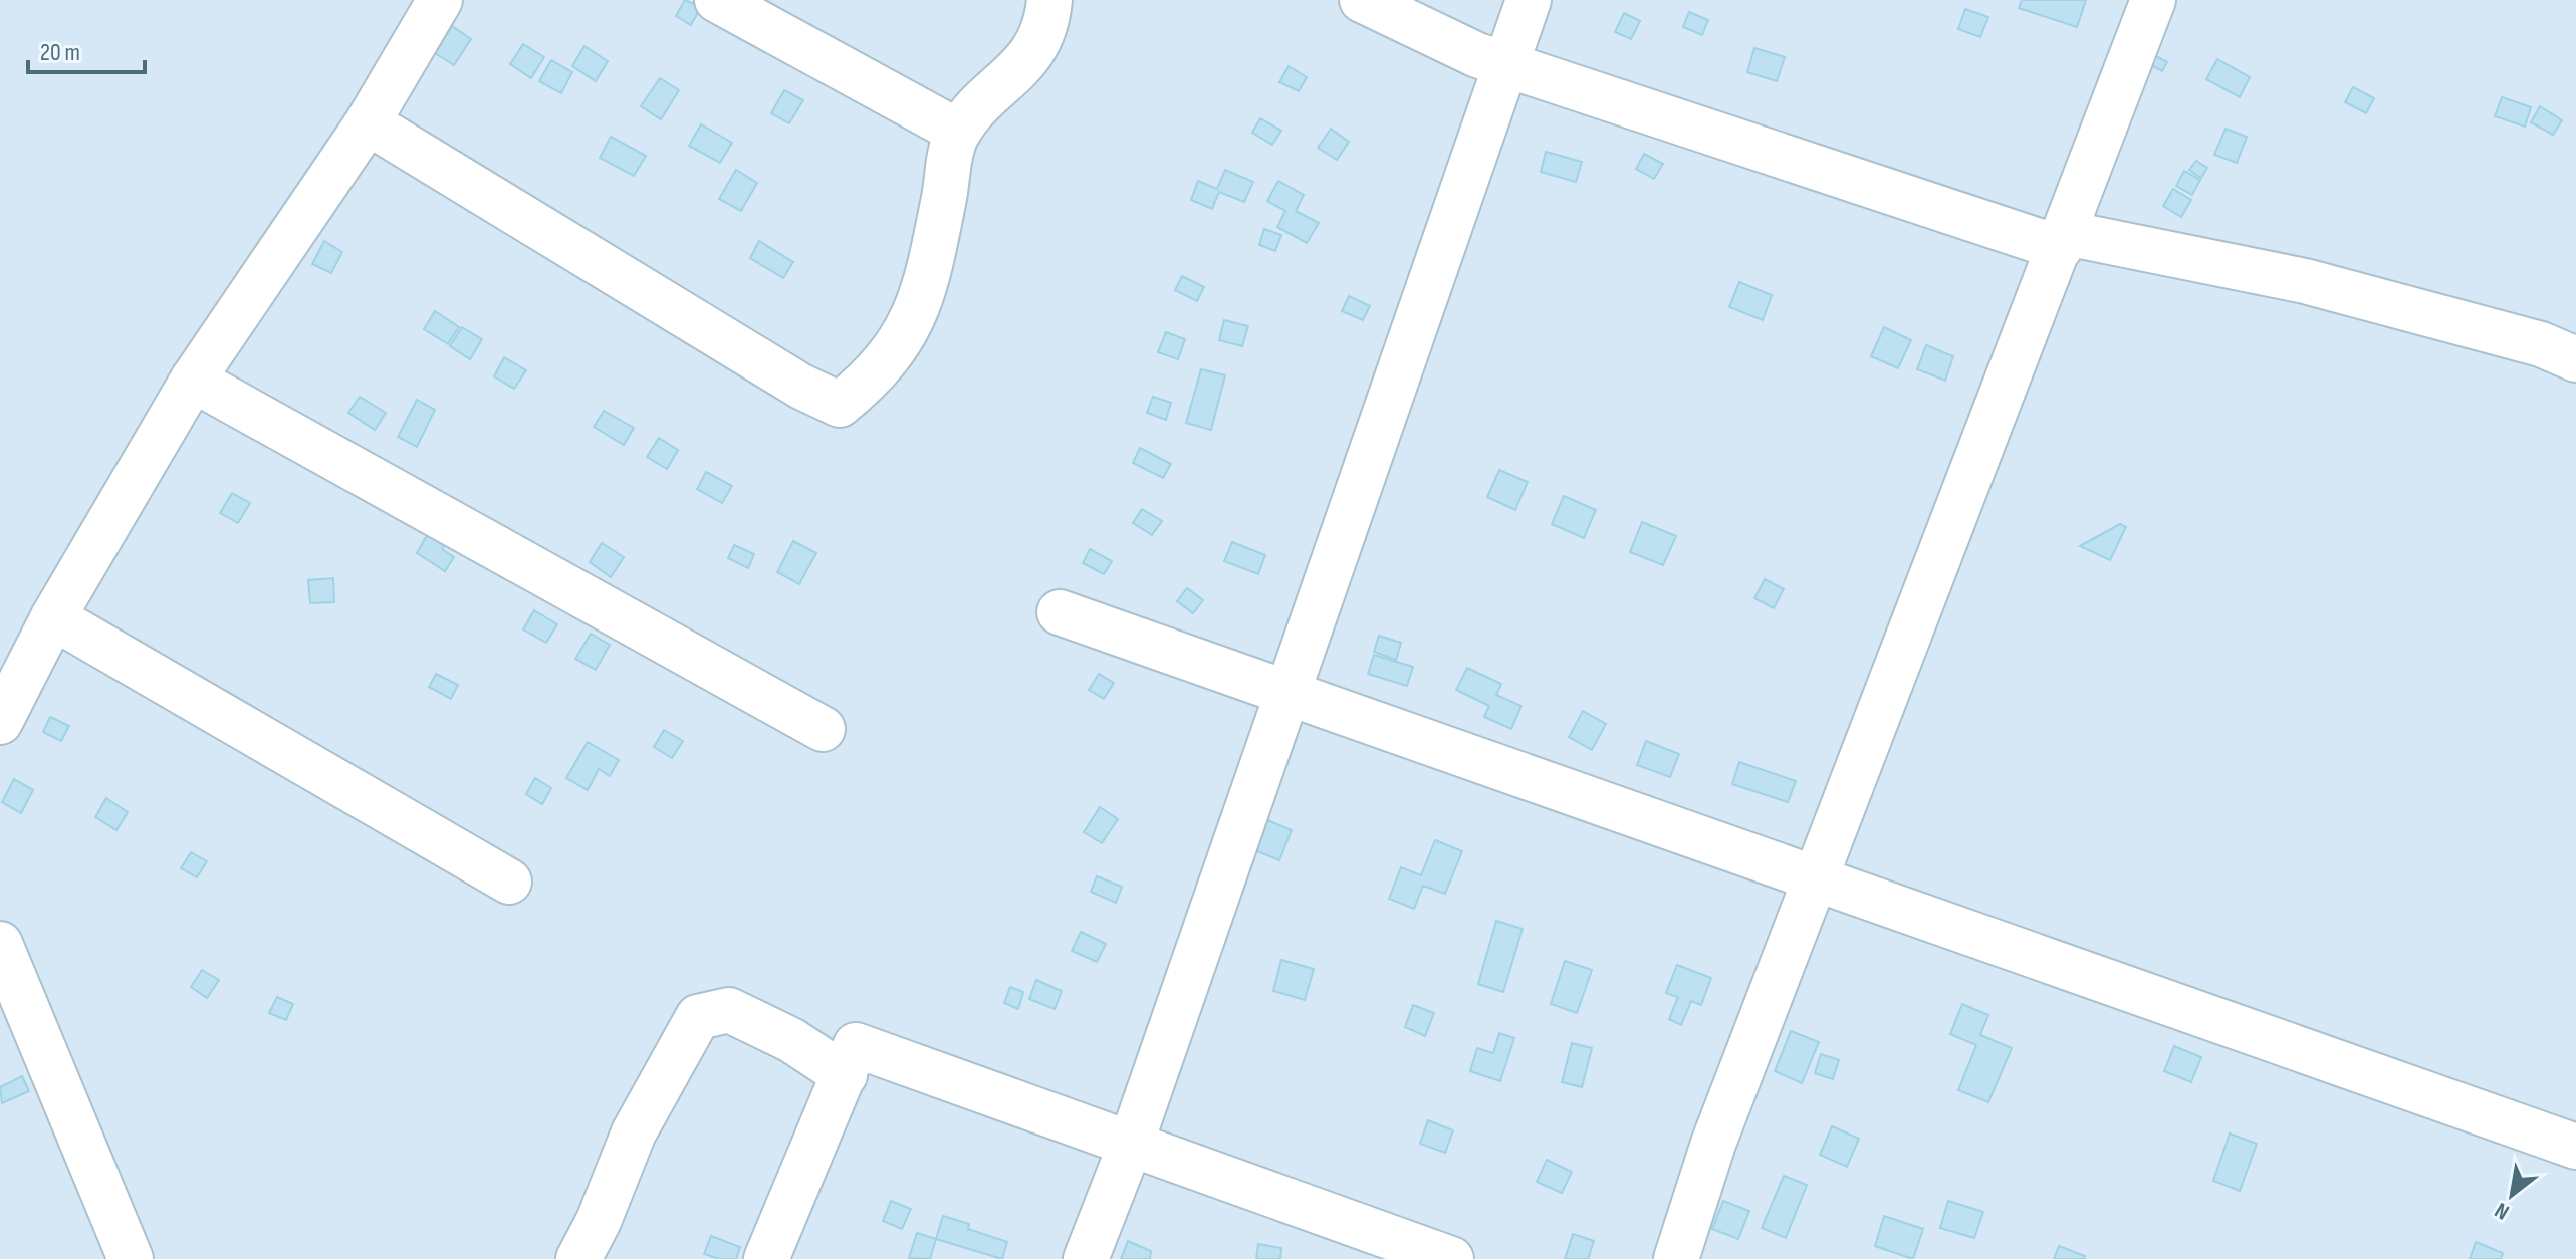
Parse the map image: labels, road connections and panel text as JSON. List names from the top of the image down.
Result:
{
  "scale_bar": "20 m",
  "north": "bottom left"
}
